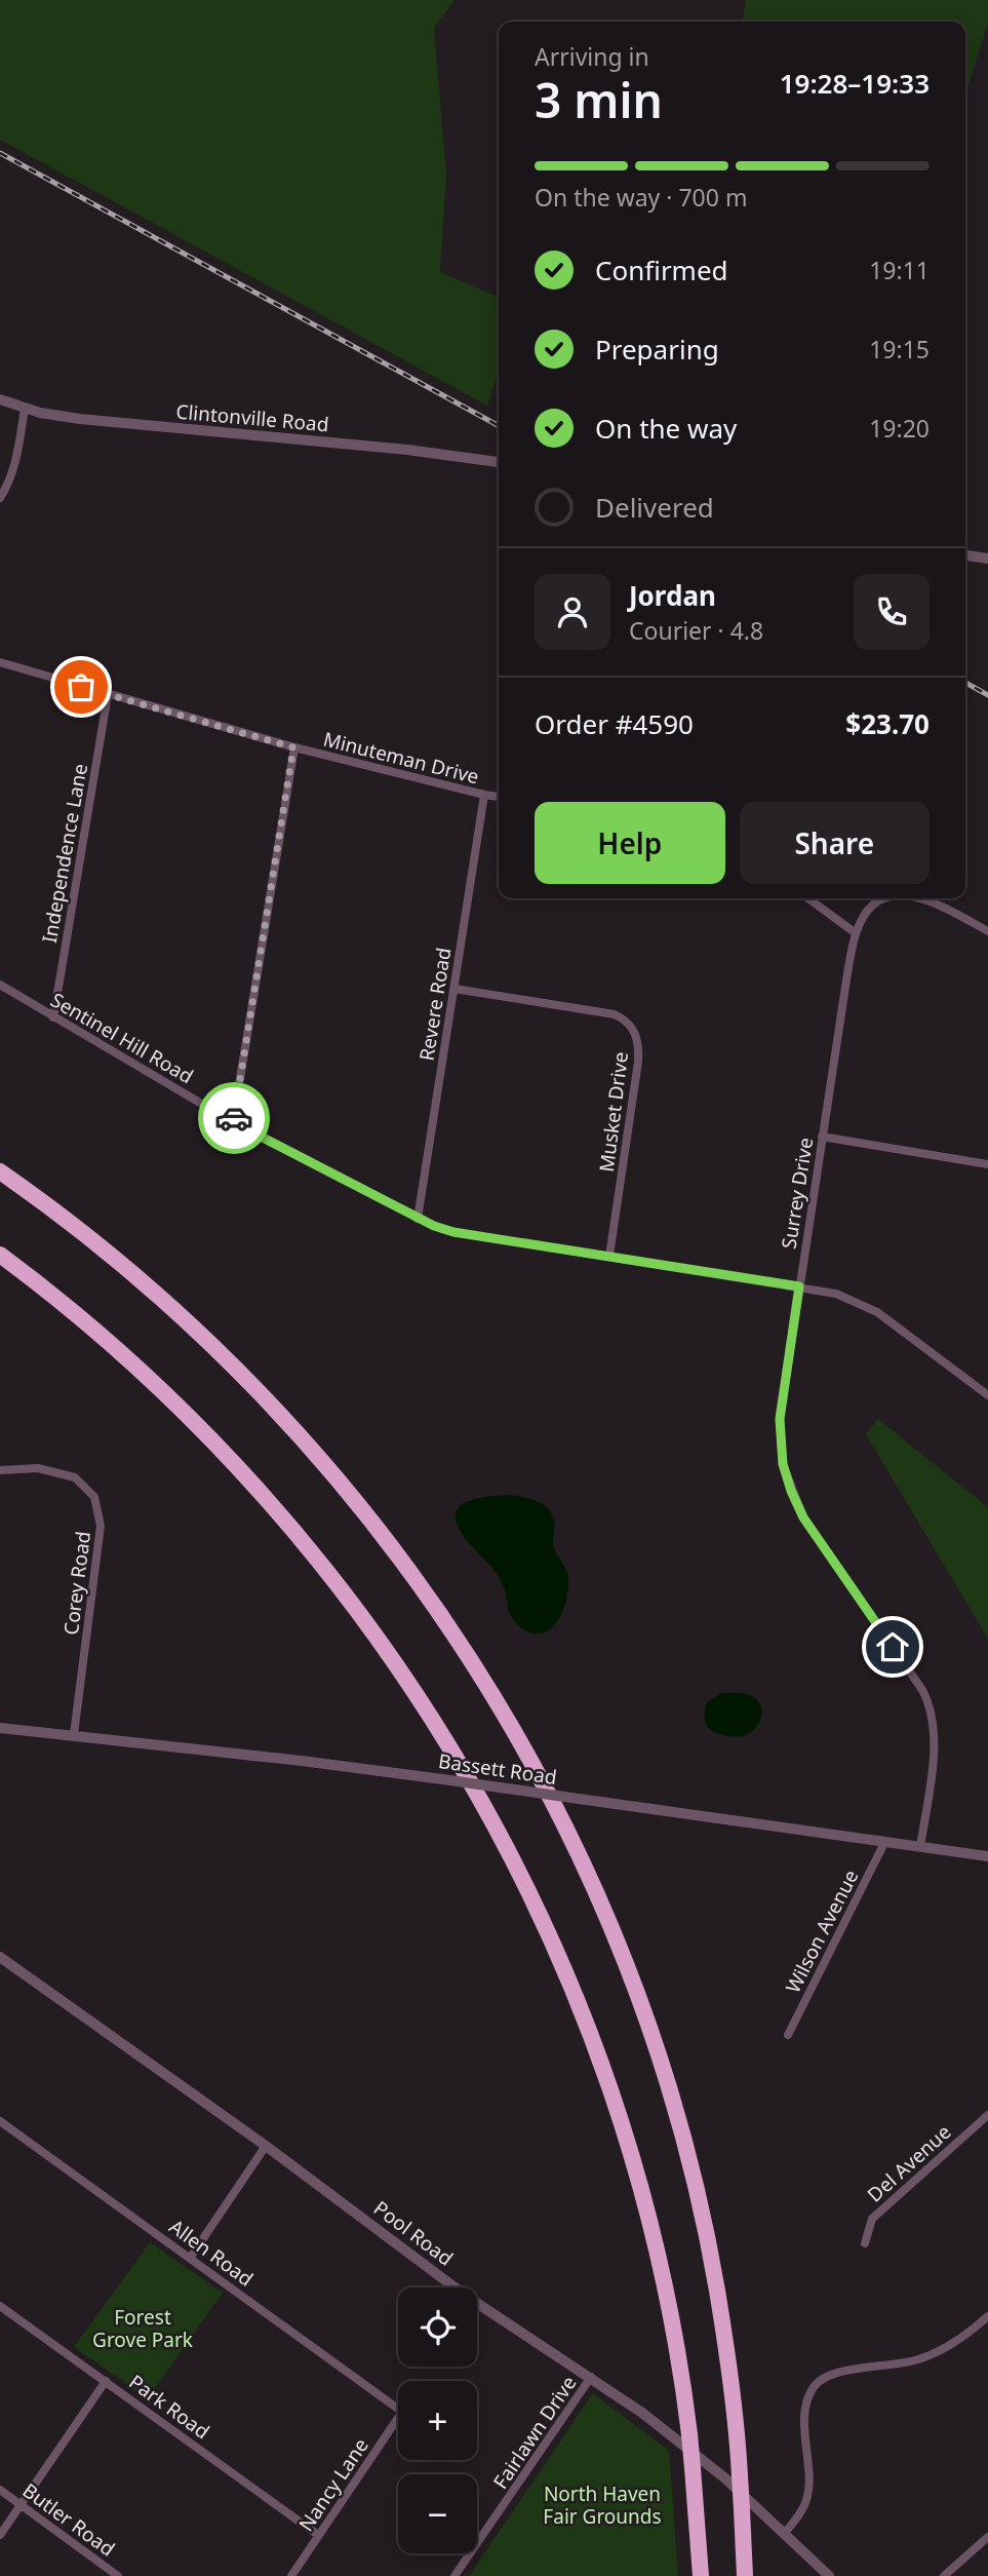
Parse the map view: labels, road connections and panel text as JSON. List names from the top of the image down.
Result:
{
  "streets": {
    "street": [
      "Clintonville Road",
      "Minuteman Drive",
      "Independence Lane",
      "Revere Road",
      "Sentinel Hill Road",
      "Musket Drive",
      "Surrey Drive",
      "Corey Road",
      "Bassett Road",
      "Wilson Avenue",
      "Del Avenue",
      "Pool Road",
      "Allen Road",
      "Park Road",
      "Fairlawn Drive",
      "Nancy Lane",
      "Butler Road"
    ]
  },
  "crossings": [
    ["Minuteman Drive", "Independence Lane"],
    ["Minuteman Drive", "Revere Road"],
    ["Independence Lane", "Sentinel Hill Road"],
    ["Revere Road", "Sentinel Hill Road"],
    ["Revere Road", "Musket Drive"],
    ["Sentinel Hill Road", "Musket Drive"],
    ["Sentinel Hill Road", "Surrey Drive"],
    ["Surrey Drive", "Bassett Road"],
    ["Corey Road", "Bassett Road"],
    ["Bassett Road", "Wilson Avenue"],
    ["Pool Road", "Fairlawn Drive"],
    ["Park Road", "Nancy Lane"]
  ],
  "parks": ["Forest Grove Park", "North Haven Fair Grounds"],
  "page": {
    "heading": ["3 min", "Arriving in", "19:28–19:33"],
    "panel": [
      "Jordan",
      "Courier · 4.8",
      "Order #4590",
      "$23.70"
    ],
    "bar": "On the way · 700 m",
    "list": [
      ["Confirmed", "19:11"],
      ["Preparing", "19:15"],
      ["On the way", "19:20"],
      "Delivered"
    ],
    "buttons": ["Help", "Share"],
    "map_buttons": ["+", "−"]
  }
}
